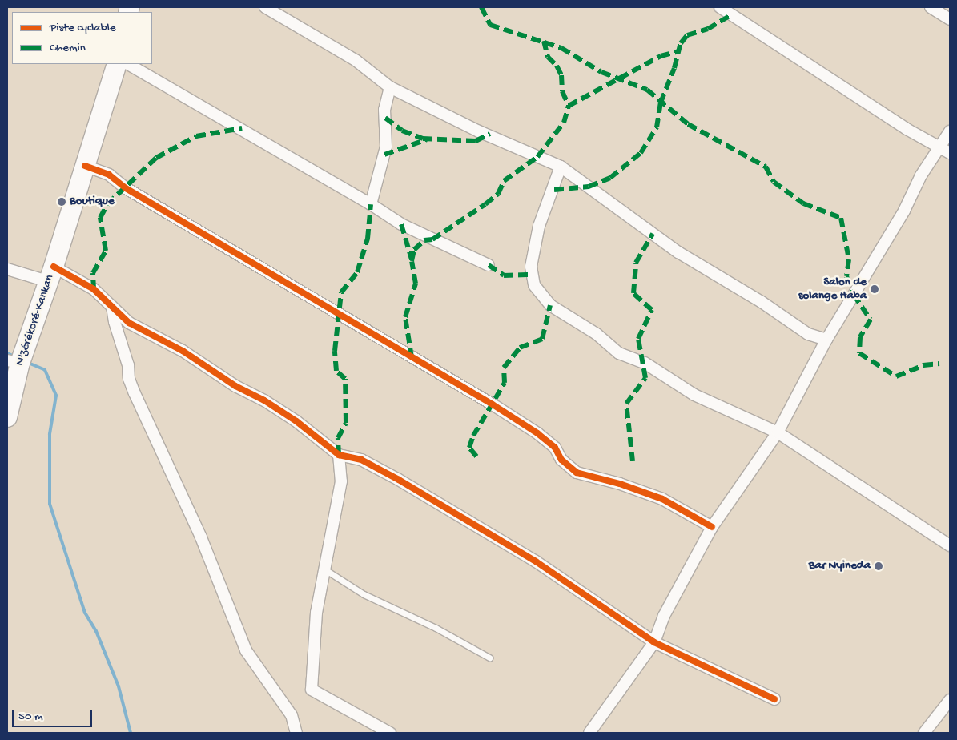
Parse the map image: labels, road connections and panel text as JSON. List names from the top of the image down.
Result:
{
  "streets": {
    "highway": ["N'zérékoré-Kankan"]
  },
  "places": ["Boutique", "Salon de solange Haba", "Bar Nyineda"],
  "legend": ["Piste cyclable", "Chemin"],
  "scale_bar": "50 m"
}
